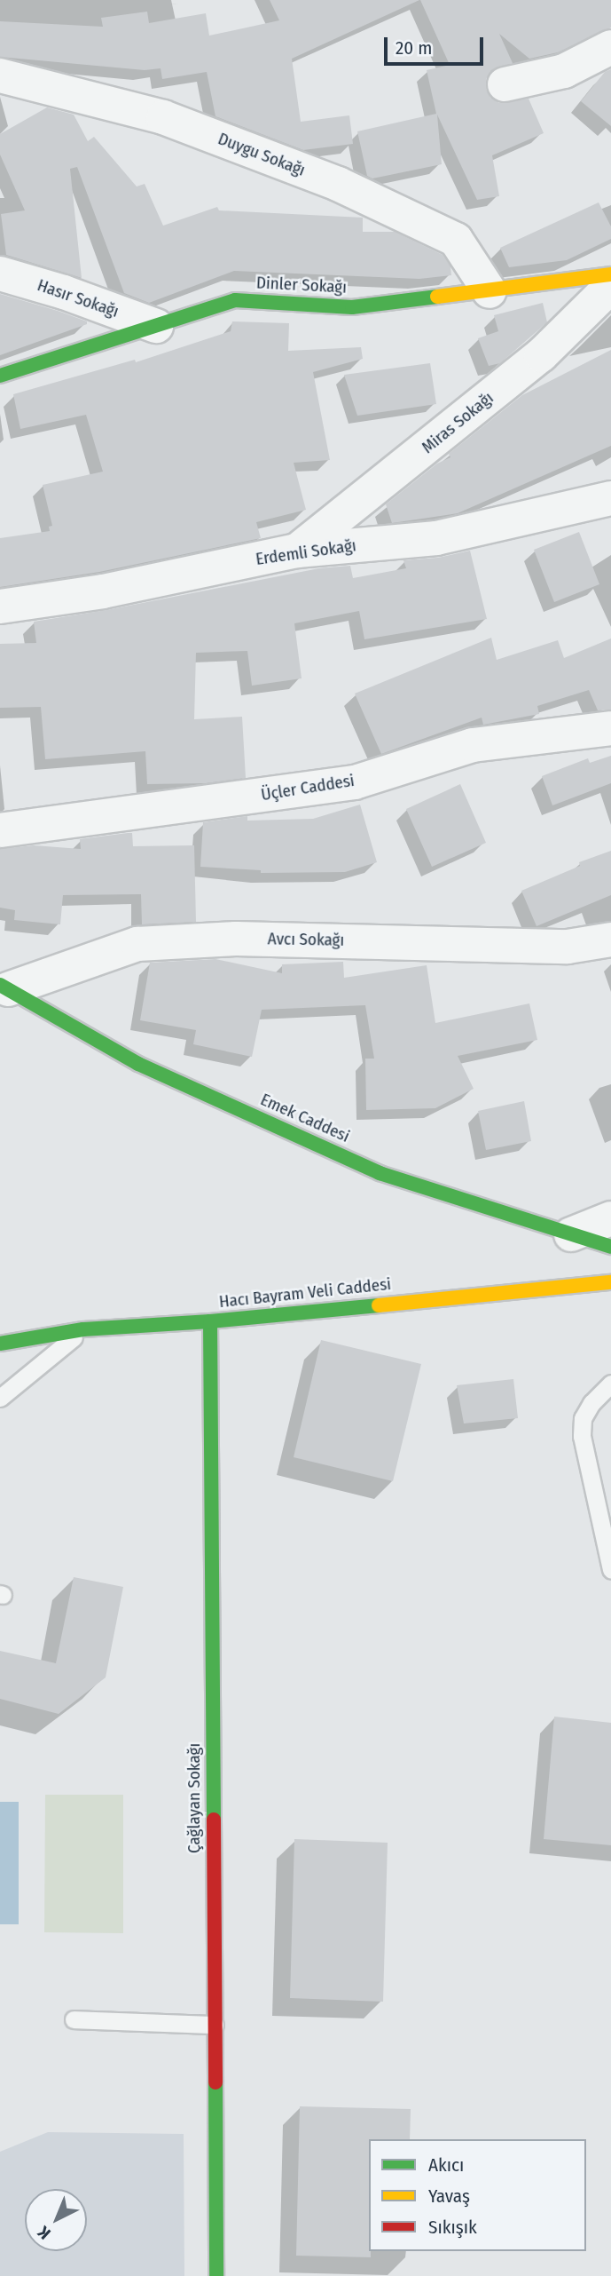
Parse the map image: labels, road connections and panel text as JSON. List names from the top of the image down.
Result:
{
  "streets": {
    "street": [
      "Duygu Sokağı",
      "Dinler Sokağı",
      "Hasır Sokağı",
      "Miras Sokağı",
      "Erdemli Sokağı",
      "Üçler Caddesi",
      "Avcı Sokağı",
      "Emek Caddesi",
      "Hacı Bayram Veli Caddesi",
      "Çağlayan Sokağı"
    ]
  },
  "crossings": [
    ["Duygu Sokağı", "Dinler Sokağı"],
    ["Dinler Sokağı", "Hasır Sokağı"],
    ["Miras Sokağı", "Erdemli Sokağı"],
    ["Avcı Sokağı", "Emek Caddesi"],
    ["Hacı Bayram Veli Caddesi", "Çağlayan Sokağı"]
  ],
  "legend": ["Akıcı", "Yavaş", "Sıkışık"],
  "scale_bar": "20 m",
  "north": "bottom left"
}
